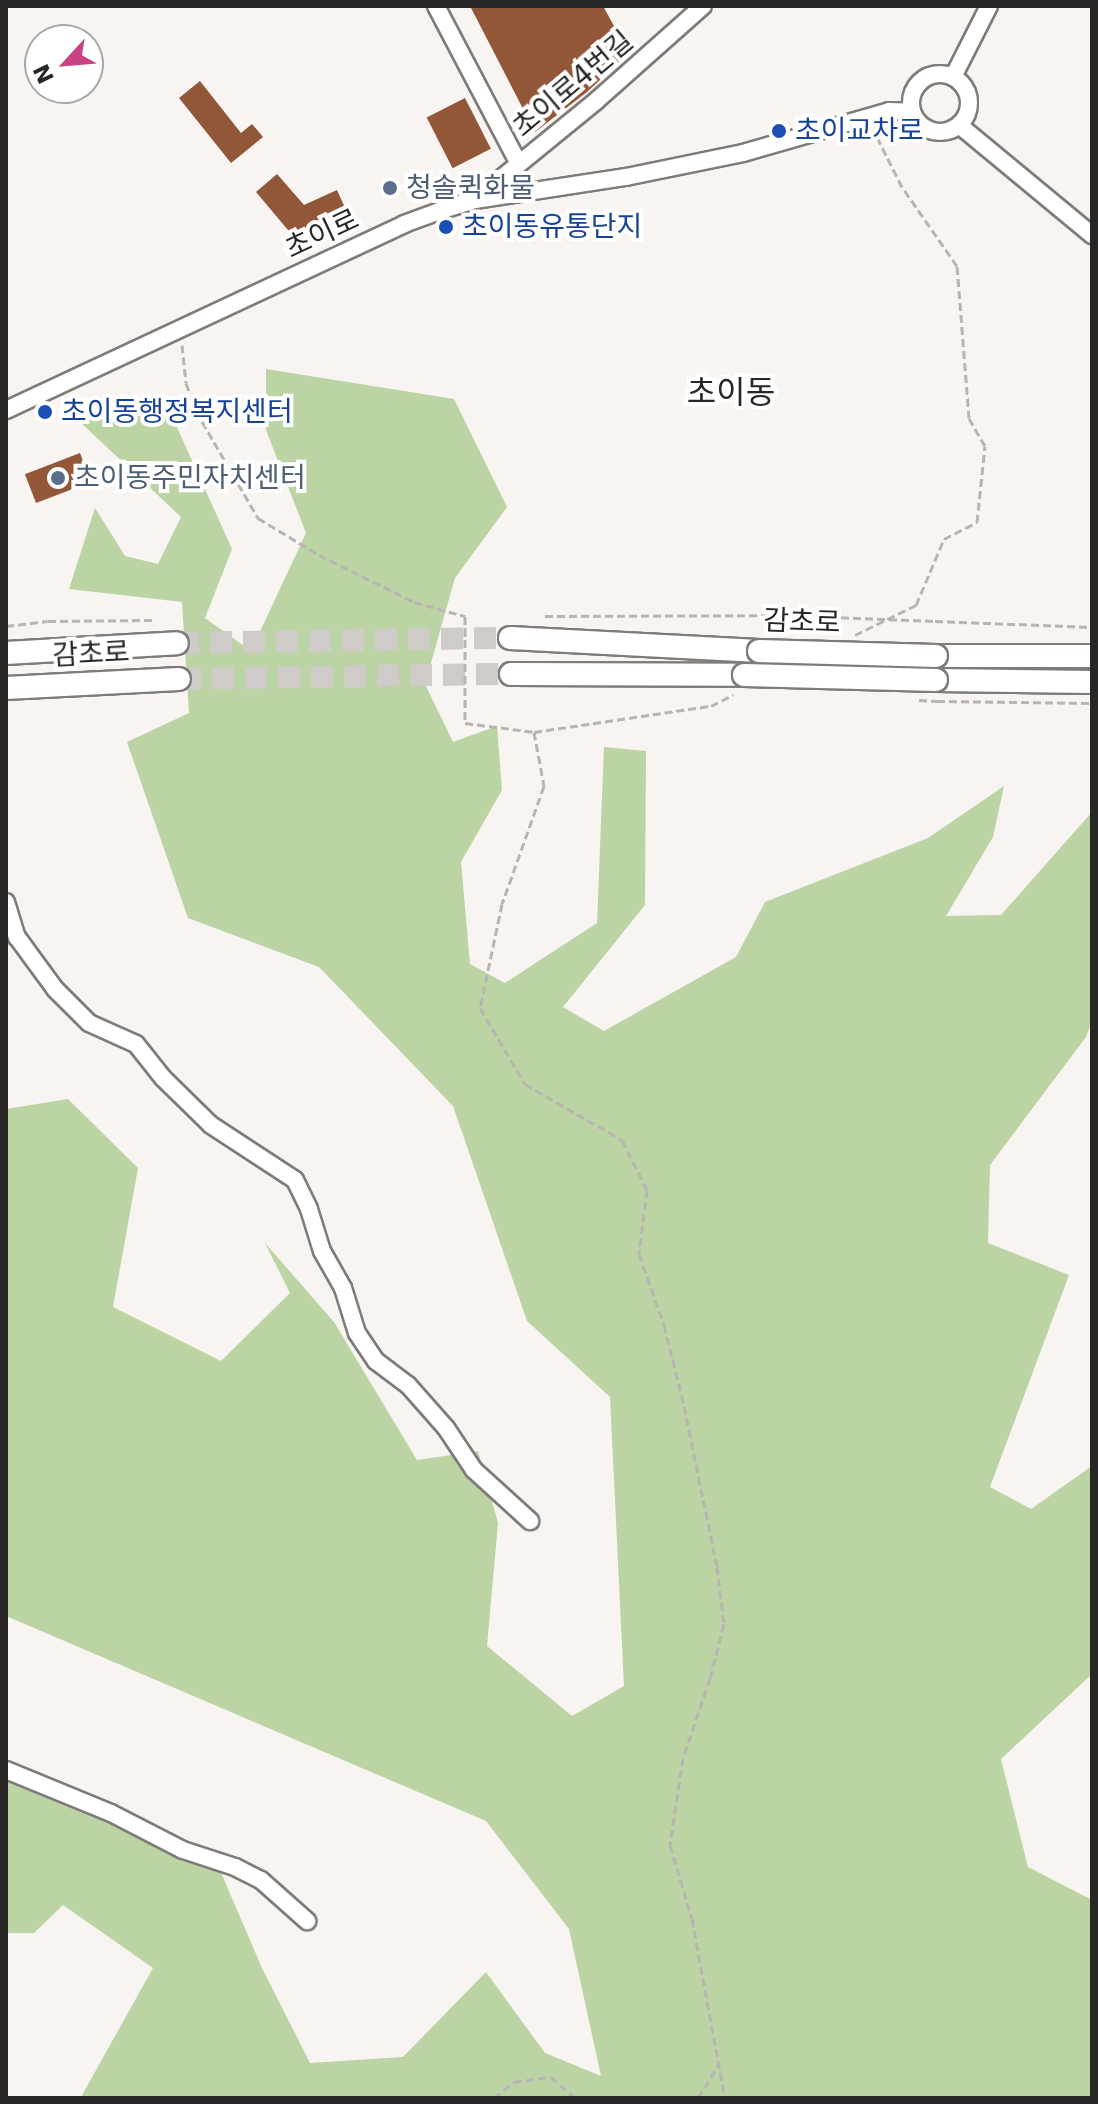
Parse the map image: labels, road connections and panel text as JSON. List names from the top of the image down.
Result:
{
  "streets": {
    "main road": ["감초로"],
    "street": ["초이로4번길", "초이로"]
  },
  "crossings": [
    ["초이로4번길", "초이로"]
  ],
  "districts": ["초이동"],
  "places": [
    "초이교차로",
    "청솔퀵화물",
    "초이동유통단지",
    "초이동행정복지센터",
    "초이동주민자치센터"
  ],
  "north": "bottom left"
}
